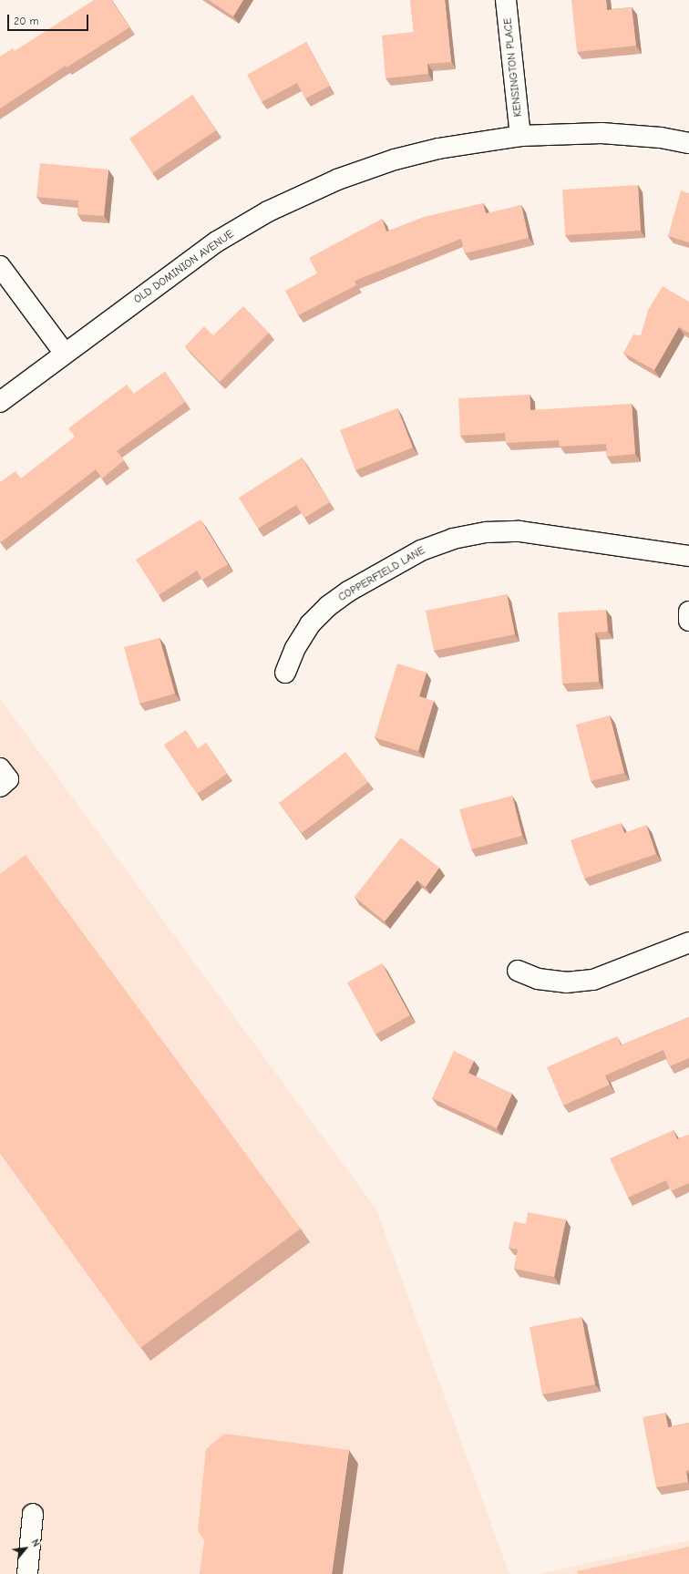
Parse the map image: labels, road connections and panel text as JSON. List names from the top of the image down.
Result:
{
  "streets": {
    "street": ["KENSINGTON PLACE", "OLD DOMINION AVENUE", "COPPERFIELD LANE"]
  },
  "crossings": [
    ["KENSINGTON PLACE", "OLD DOMINION AVENUE"]
  ],
  "scale_bar": "20 m",
  "north": "top right"
}
